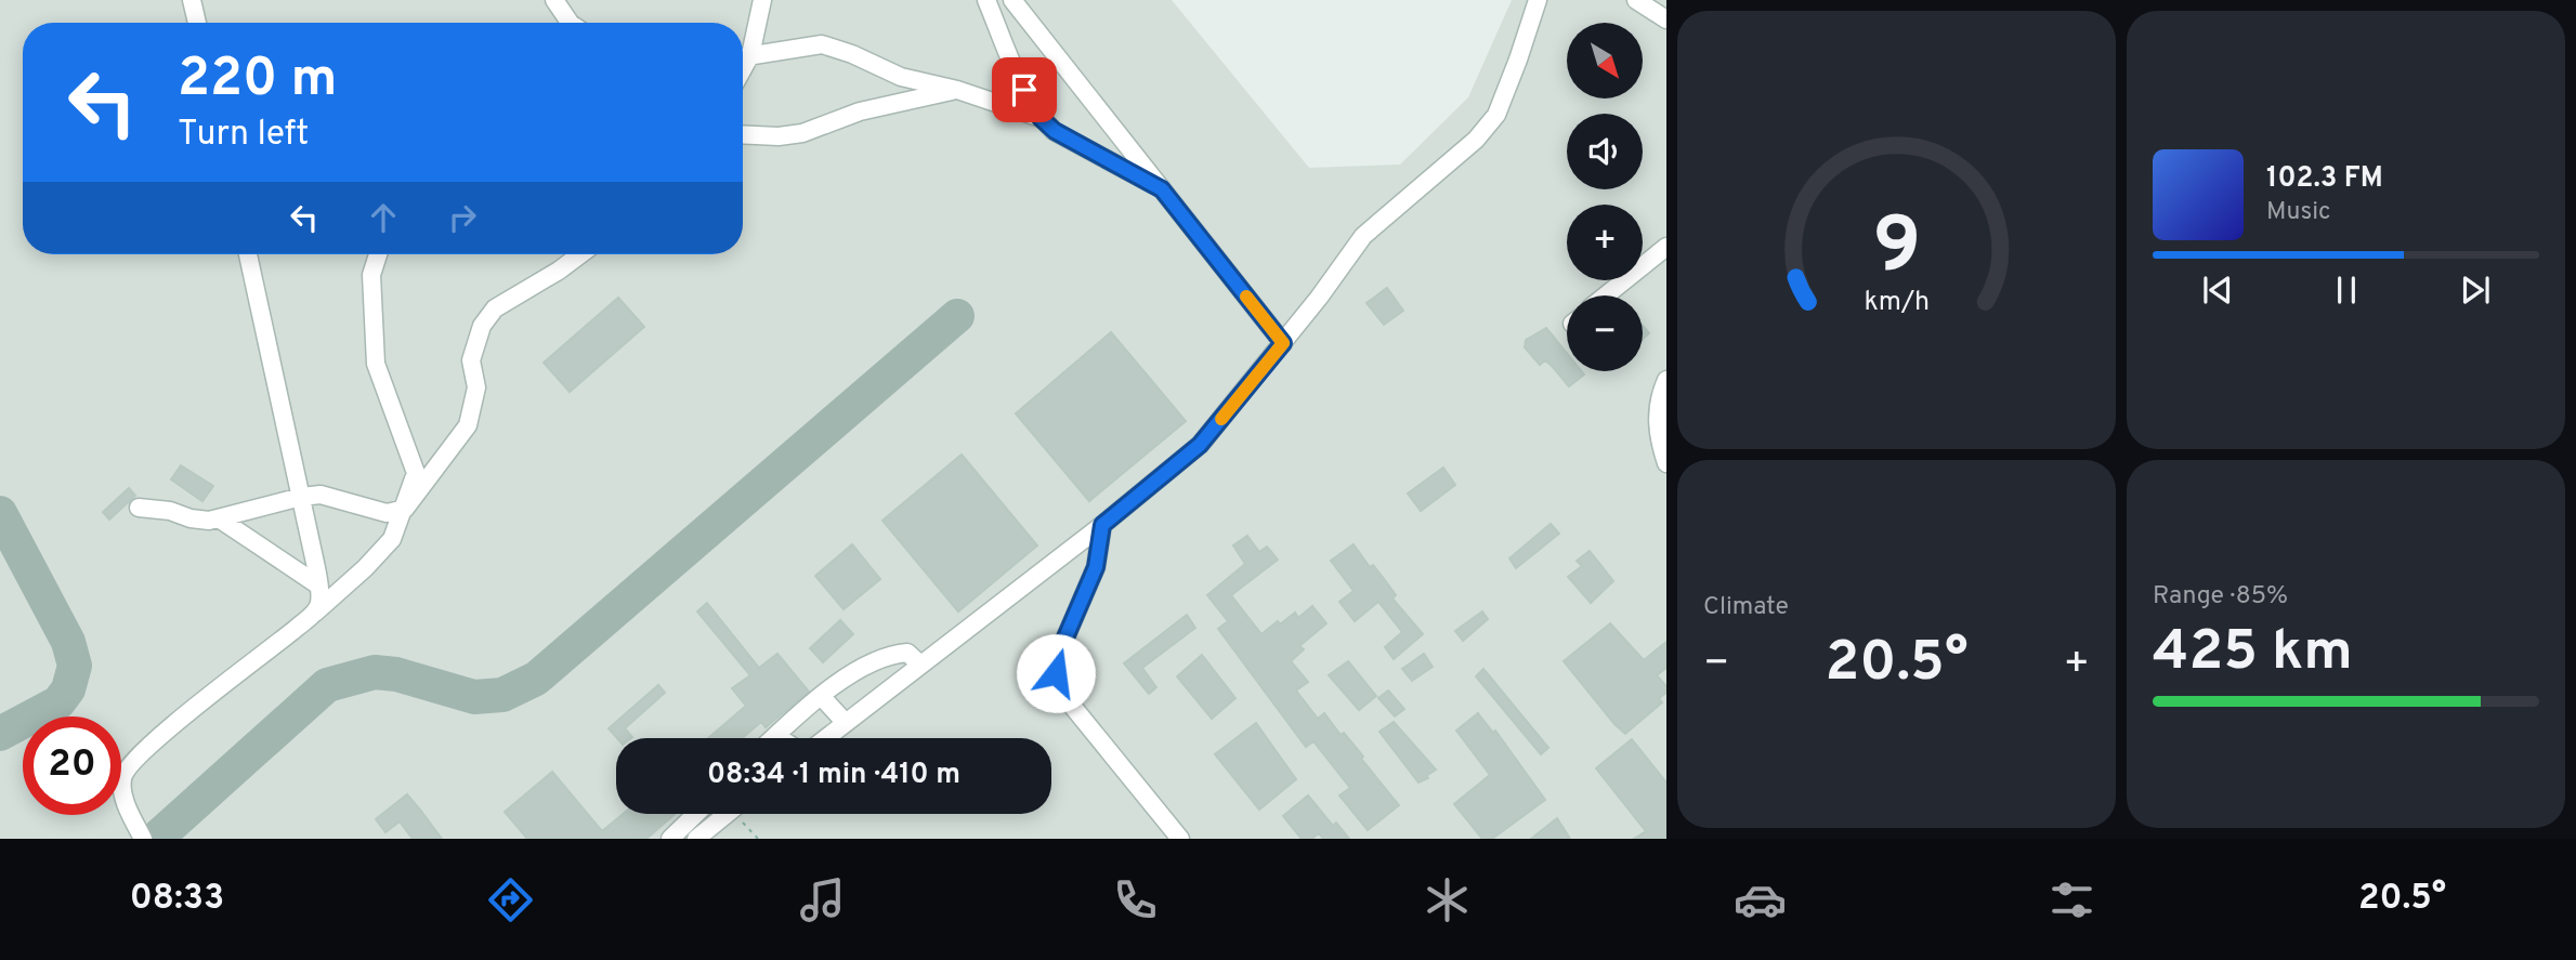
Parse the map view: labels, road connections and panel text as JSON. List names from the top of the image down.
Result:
{
  "north": "bottom right",
  "page": {
    "map_buttons": ["+", "−"],
    "turn": ["220 m", "Turn left"],
    "song": ["102.3 FM", "Music"],
    "tile": [
      "Climate",
      ["Range · 85%", "425 km"]
    ],
    "heat": ["−", "20.5°", "+"],
    "limit": "20",
    "trip": "08:34 · 1 min · 410 m",
    "tabs": ["08:33", "20.5°"],
    "gauge": ["9", "km/h"]
  }
}
